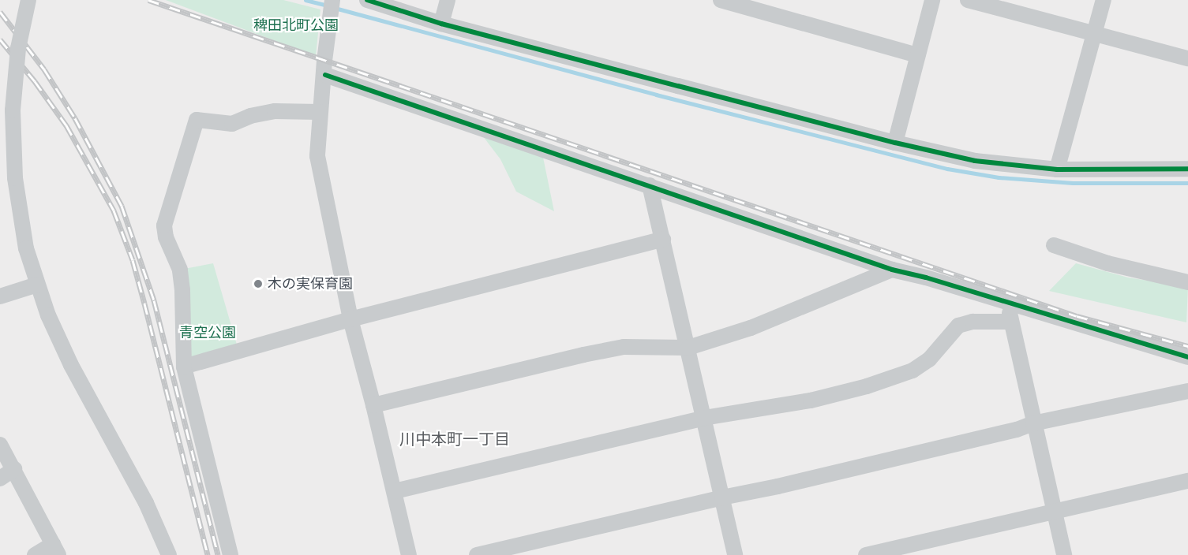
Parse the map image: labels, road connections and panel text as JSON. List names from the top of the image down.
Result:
{
  "districts": ["川中本町一丁目"],
  "parks": ["稗田北町公園", "青空公園"],
  "places": ["木の実保育園"]
}
